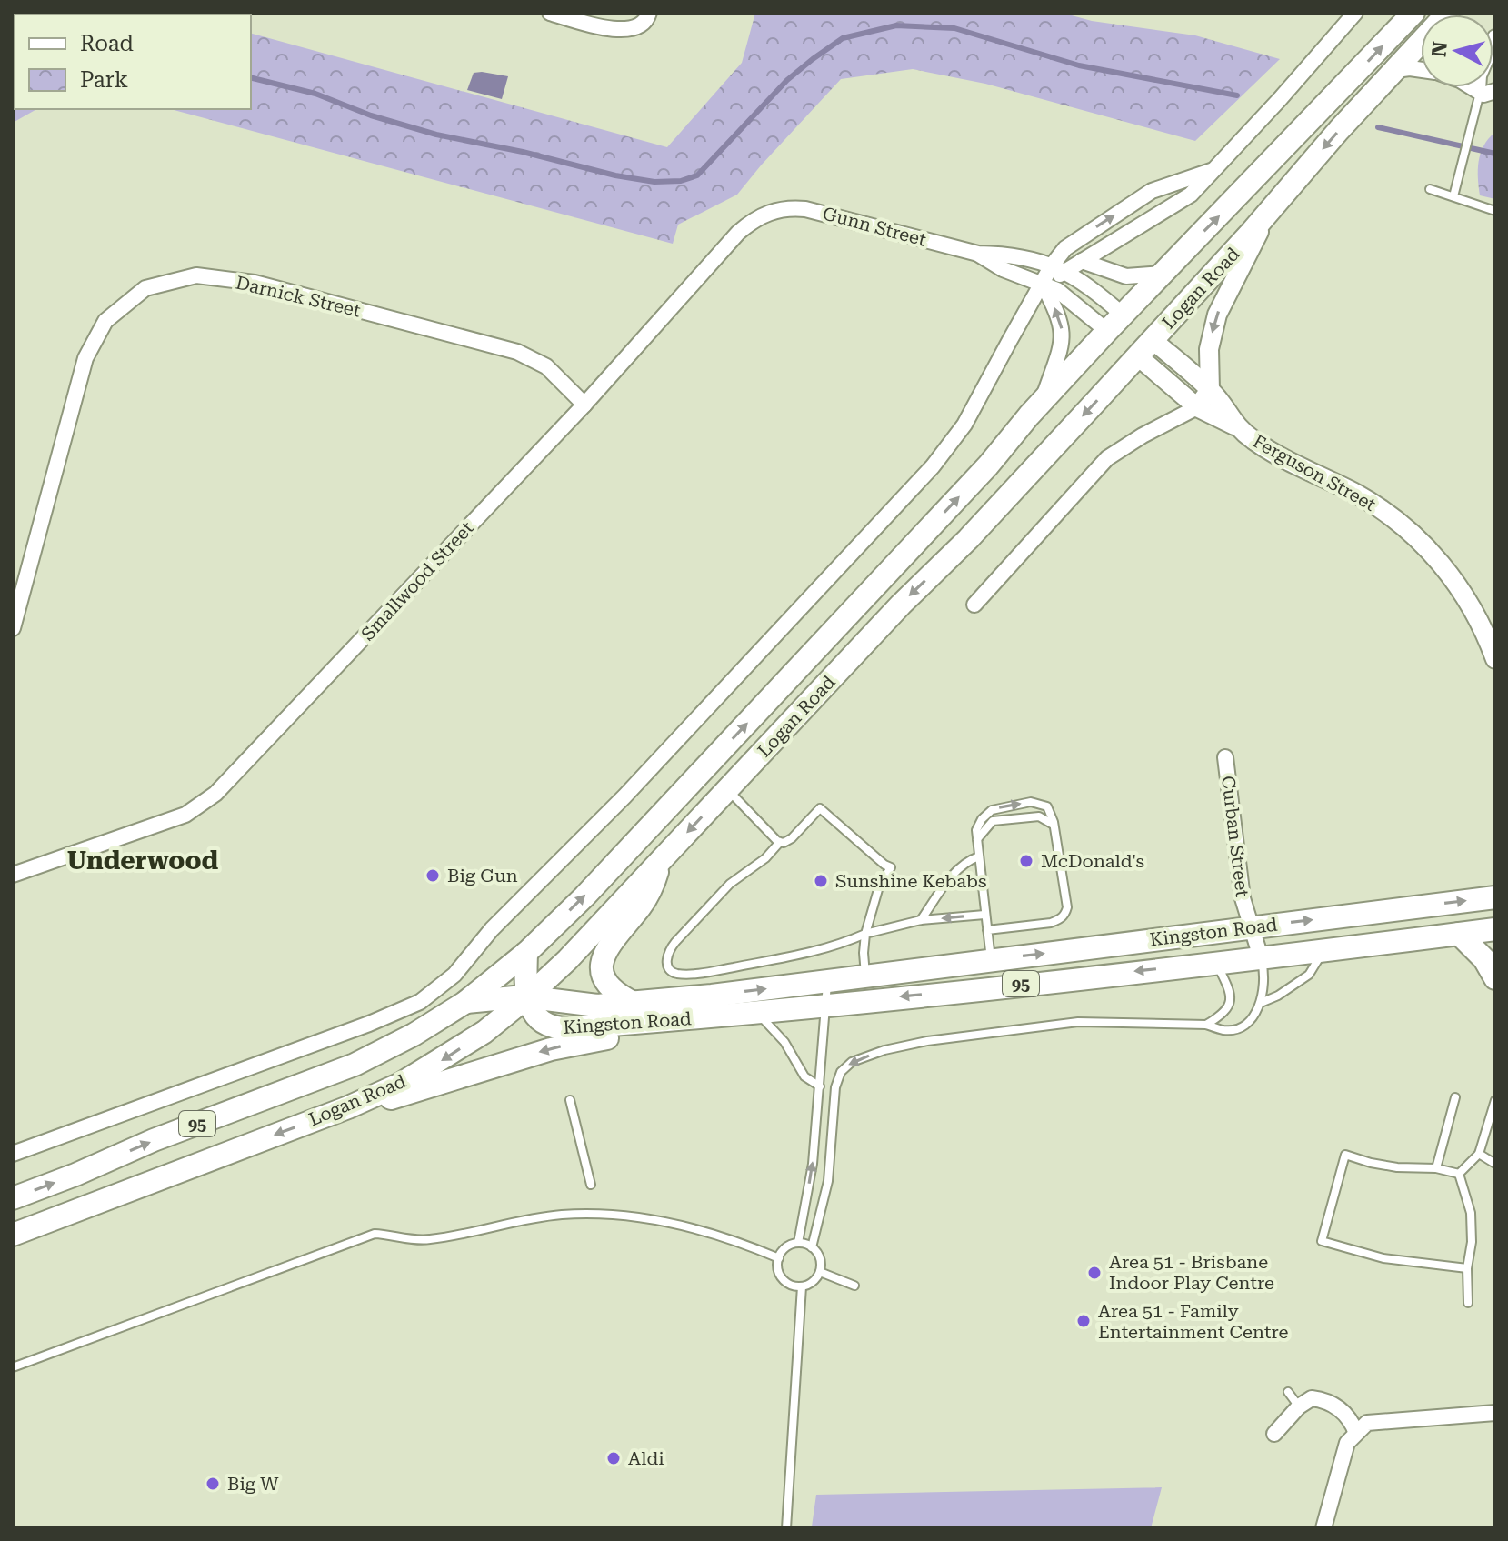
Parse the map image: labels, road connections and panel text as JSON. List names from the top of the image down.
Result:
{
  "streets": {
    "main road": ["Logan Road", "Kingston Road", "95"],
    "street": [
      "Gunn Street",
      "Darnick Street",
      "Ferguson Street",
      "Smallwood Street",
      "Curban Street"
    ]
  },
  "crossings": [
    ["Gunn Street", "Logan Road"],
    ["Gunn Street", "Smallwood Street"],
    ["Logan Road", "Ferguson Street"],
    ["Logan Road", "Kingston Road"],
    ["Logan Road", "95"],
    ["Darnick Street", "Smallwood Street"],
    ["Curban Street", "Kingston Road"],
    ["Kingston Road", "95"]
  ],
  "districts": ["Underwood"],
  "places": [
    "McDonald's",
    "Big Gun",
    "Sunshine Kebabs",
    "Area 51 - Brisbane Indoor Play Centre",
    "Area 51 - Family Entertainment Centre",
    "Aldi",
    "Big W"
  ],
  "legend": ["Road", "Park"],
  "north": "left"
}
